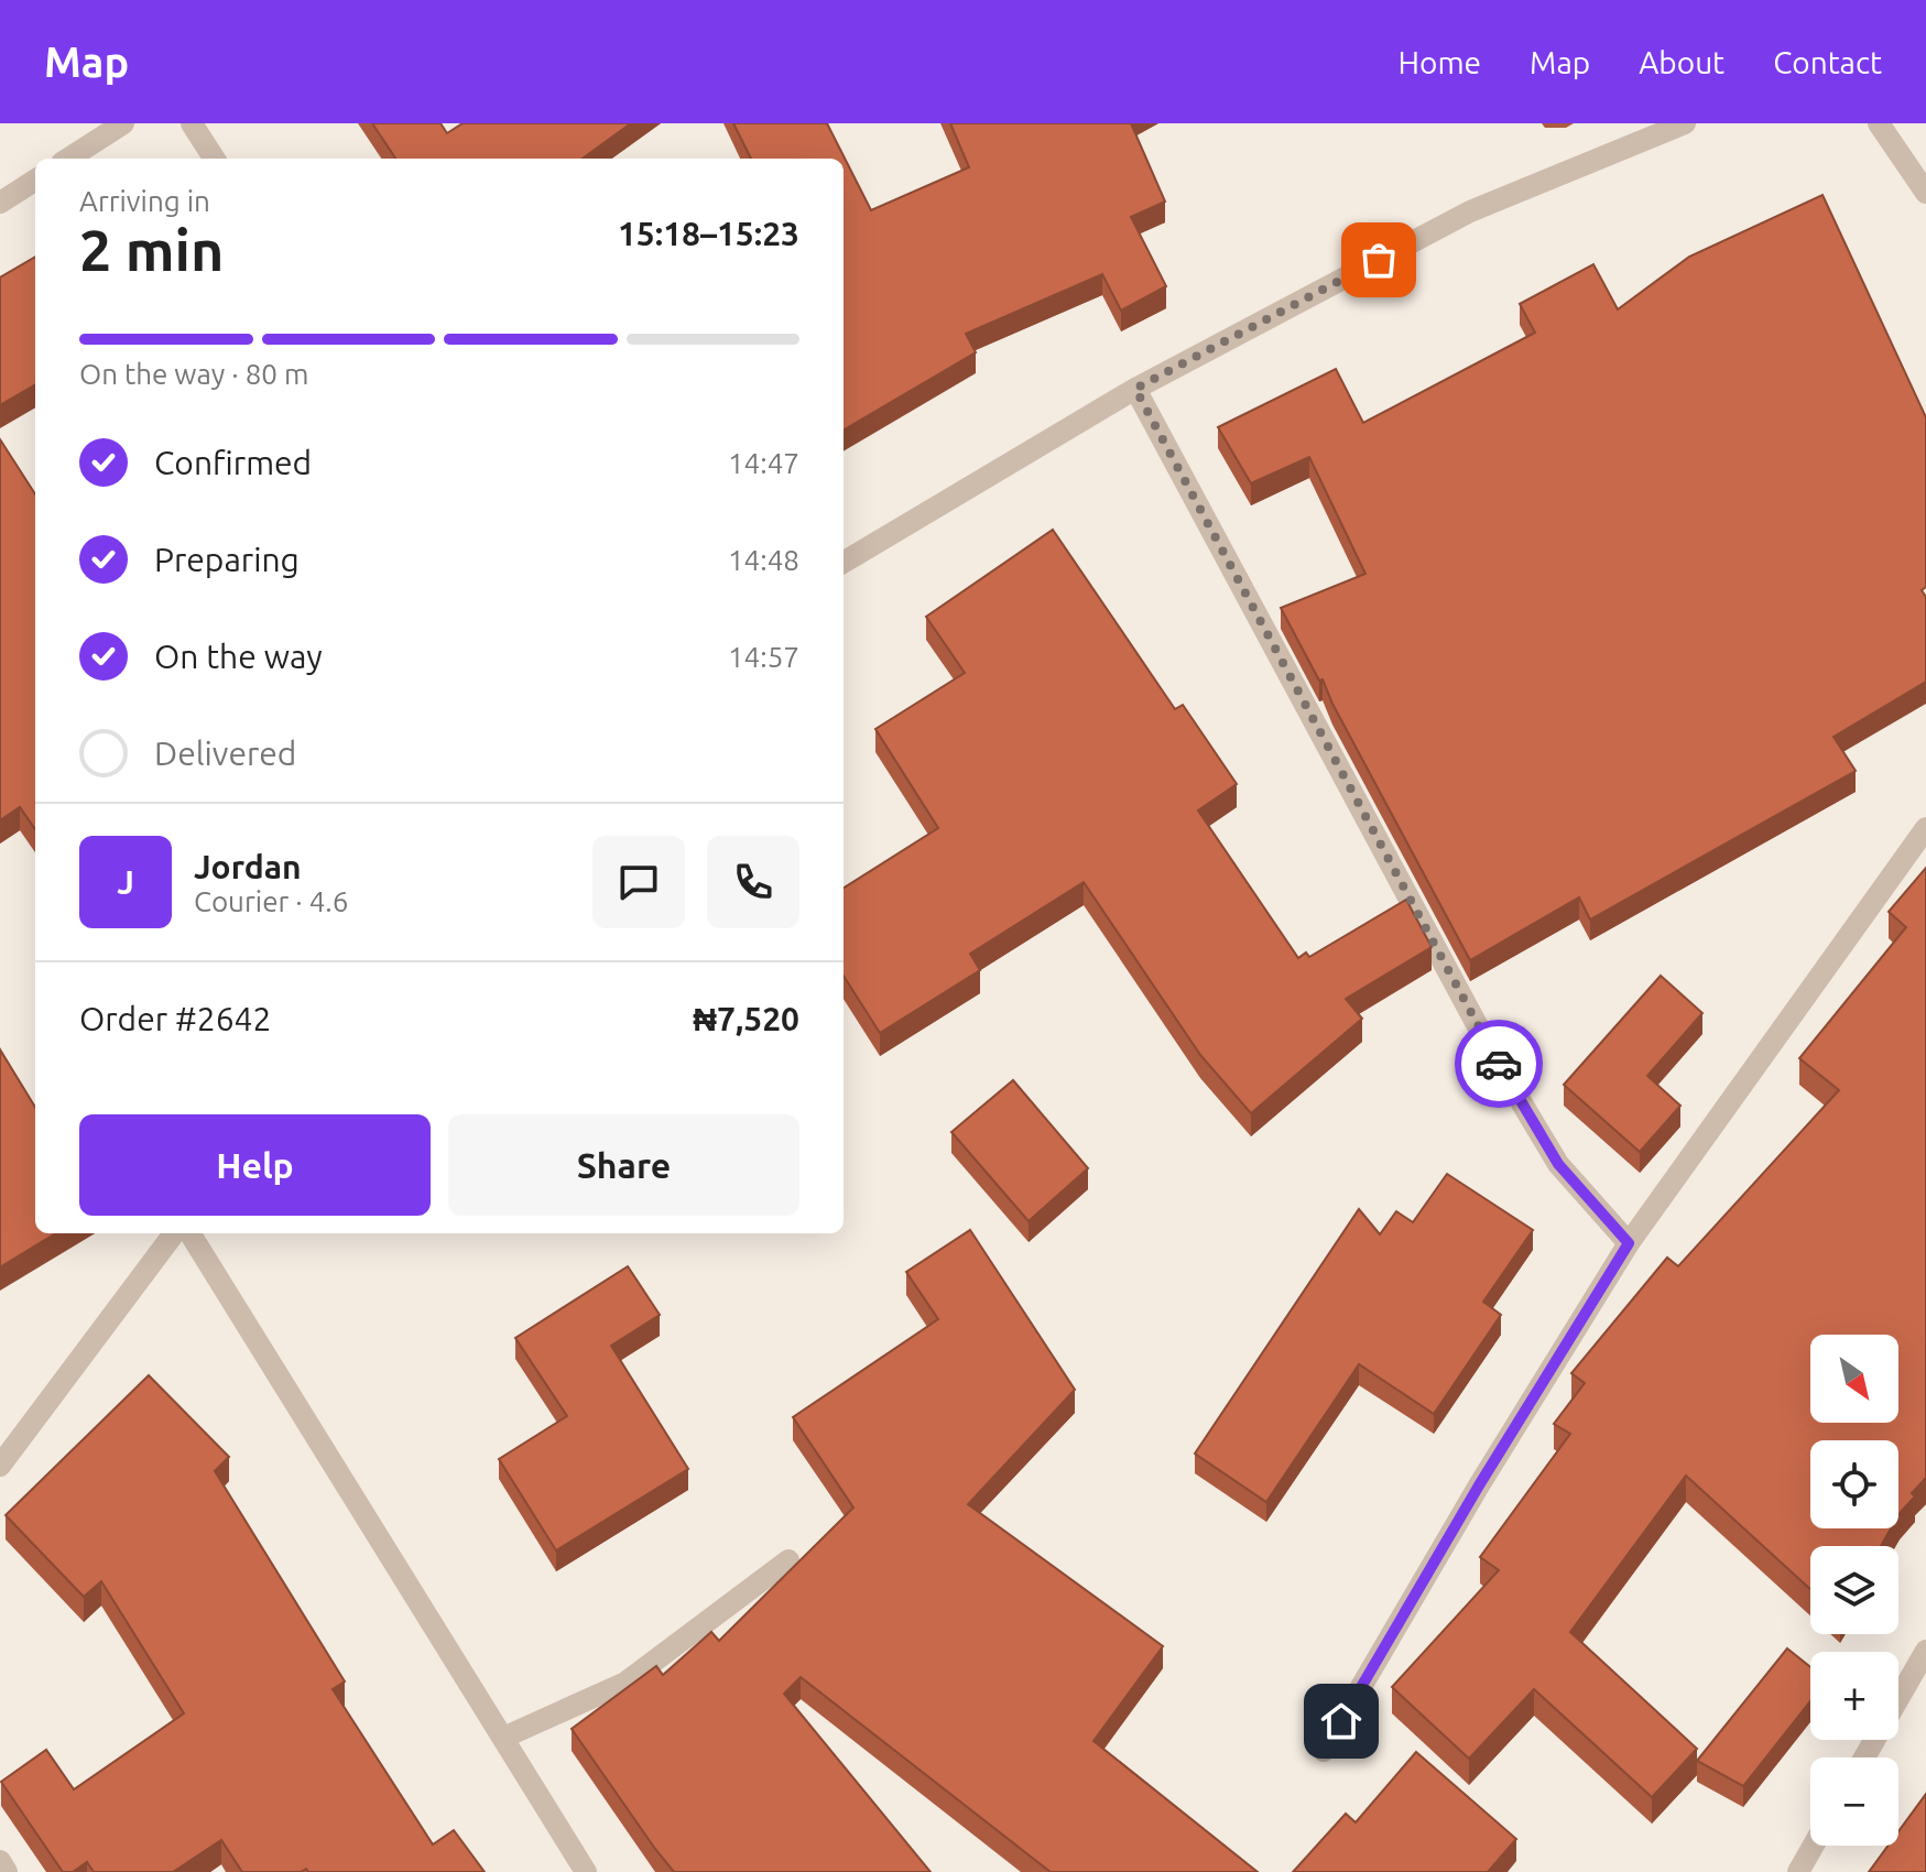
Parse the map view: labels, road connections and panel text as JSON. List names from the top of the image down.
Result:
{
  "north": "bottom right",
  "page": {
    "header": "Map",
    "nav": [
      "Home",
      "Map",
      "About",
      "Contact"
    ],
    "heading": ["2 min", "Arriving in", "15:18–15:23"],
    "panel": [
      "Jordan",
      "Courier · 4.6",
      "Order #2642",
      "₦7,520"
    ],
    "bar": "On the way · 80 m",
    "list": [
      ["Confirmed", "14:47"],
      ["Preparing", "14:48"],
      ["On the way", "14:57"],
      "Delivered"
    ],
    "round": "J",
    "buttons": ["Help", "Share"],
    "map_buttons": ["+", "−"]
  }
}
